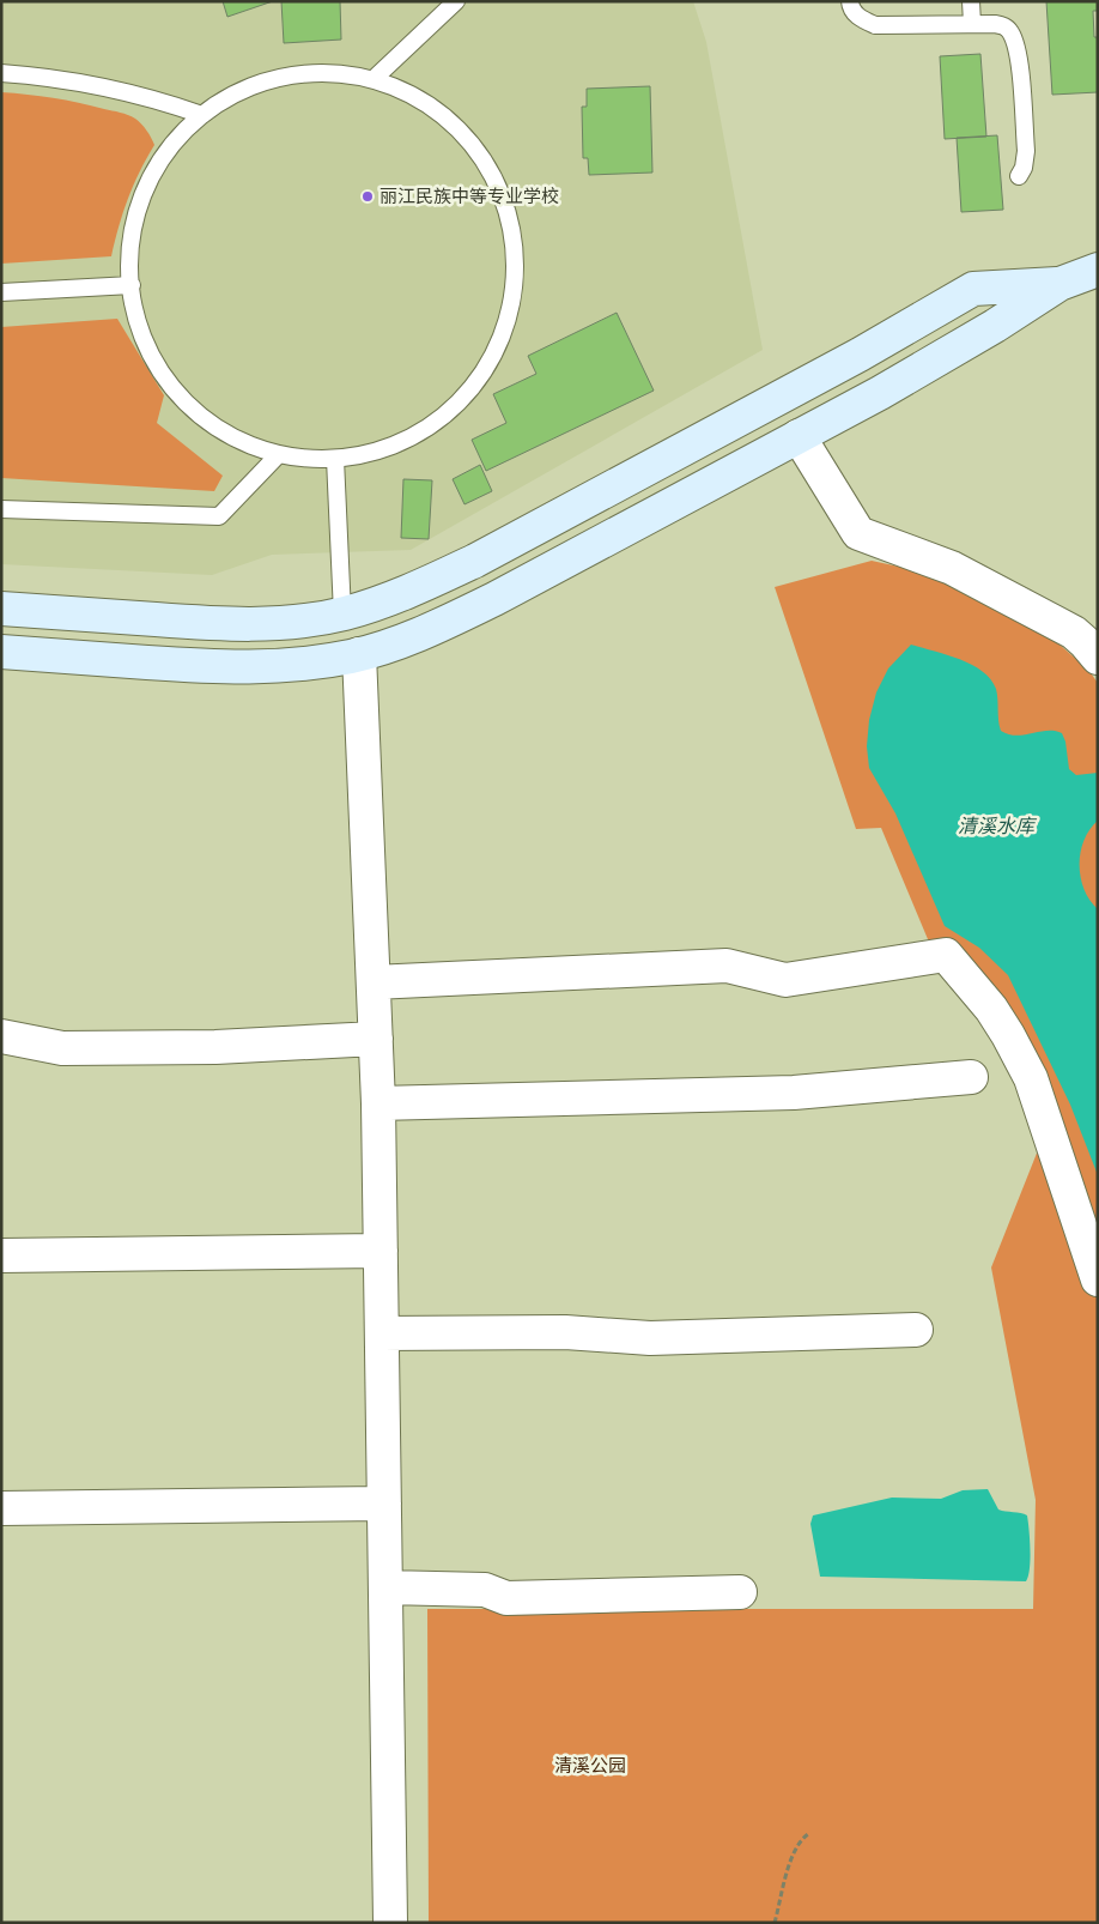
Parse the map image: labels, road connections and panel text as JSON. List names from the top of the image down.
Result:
{
  "water": ["清溪水库"],
  "parks": ["清溪公园"],
  "places": ["丽江民族中等专业学校"]
}
